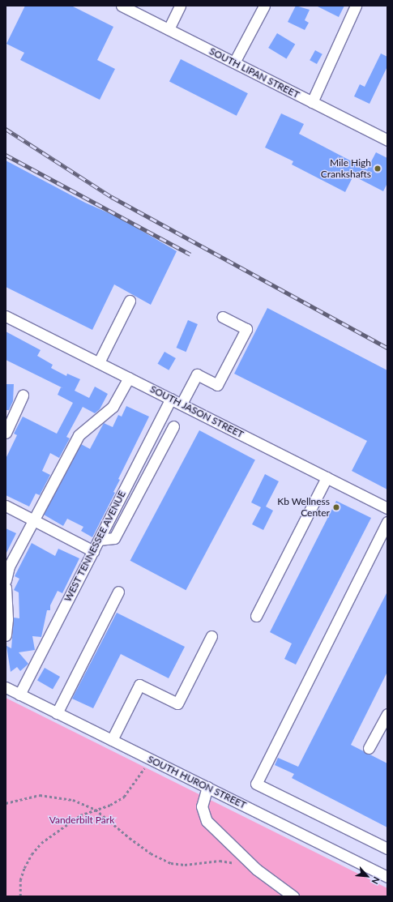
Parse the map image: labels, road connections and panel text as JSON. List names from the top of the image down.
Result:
{
  "streets": {
    "street": [
      "SOUTH LIPAN STREET",
      "SOUTH JASON STREET",
      "WEST TENNESSEE AVENUE",
      "SOUTH HURON STREET"
    ]
  },
  "crossings": [
    ["SOUTH JASON STREET", "WEST TENNESSEE AVENUE"],
    ["WEST TENNESSEE AVENUE", "SOUTH HURON STREET"]
  ],
  "parks": ["Vanderbilt Park"],
  "places": ["Mile High Crankshafts", "Kb Wellness Center"],
  "north": "bottom right"
}
